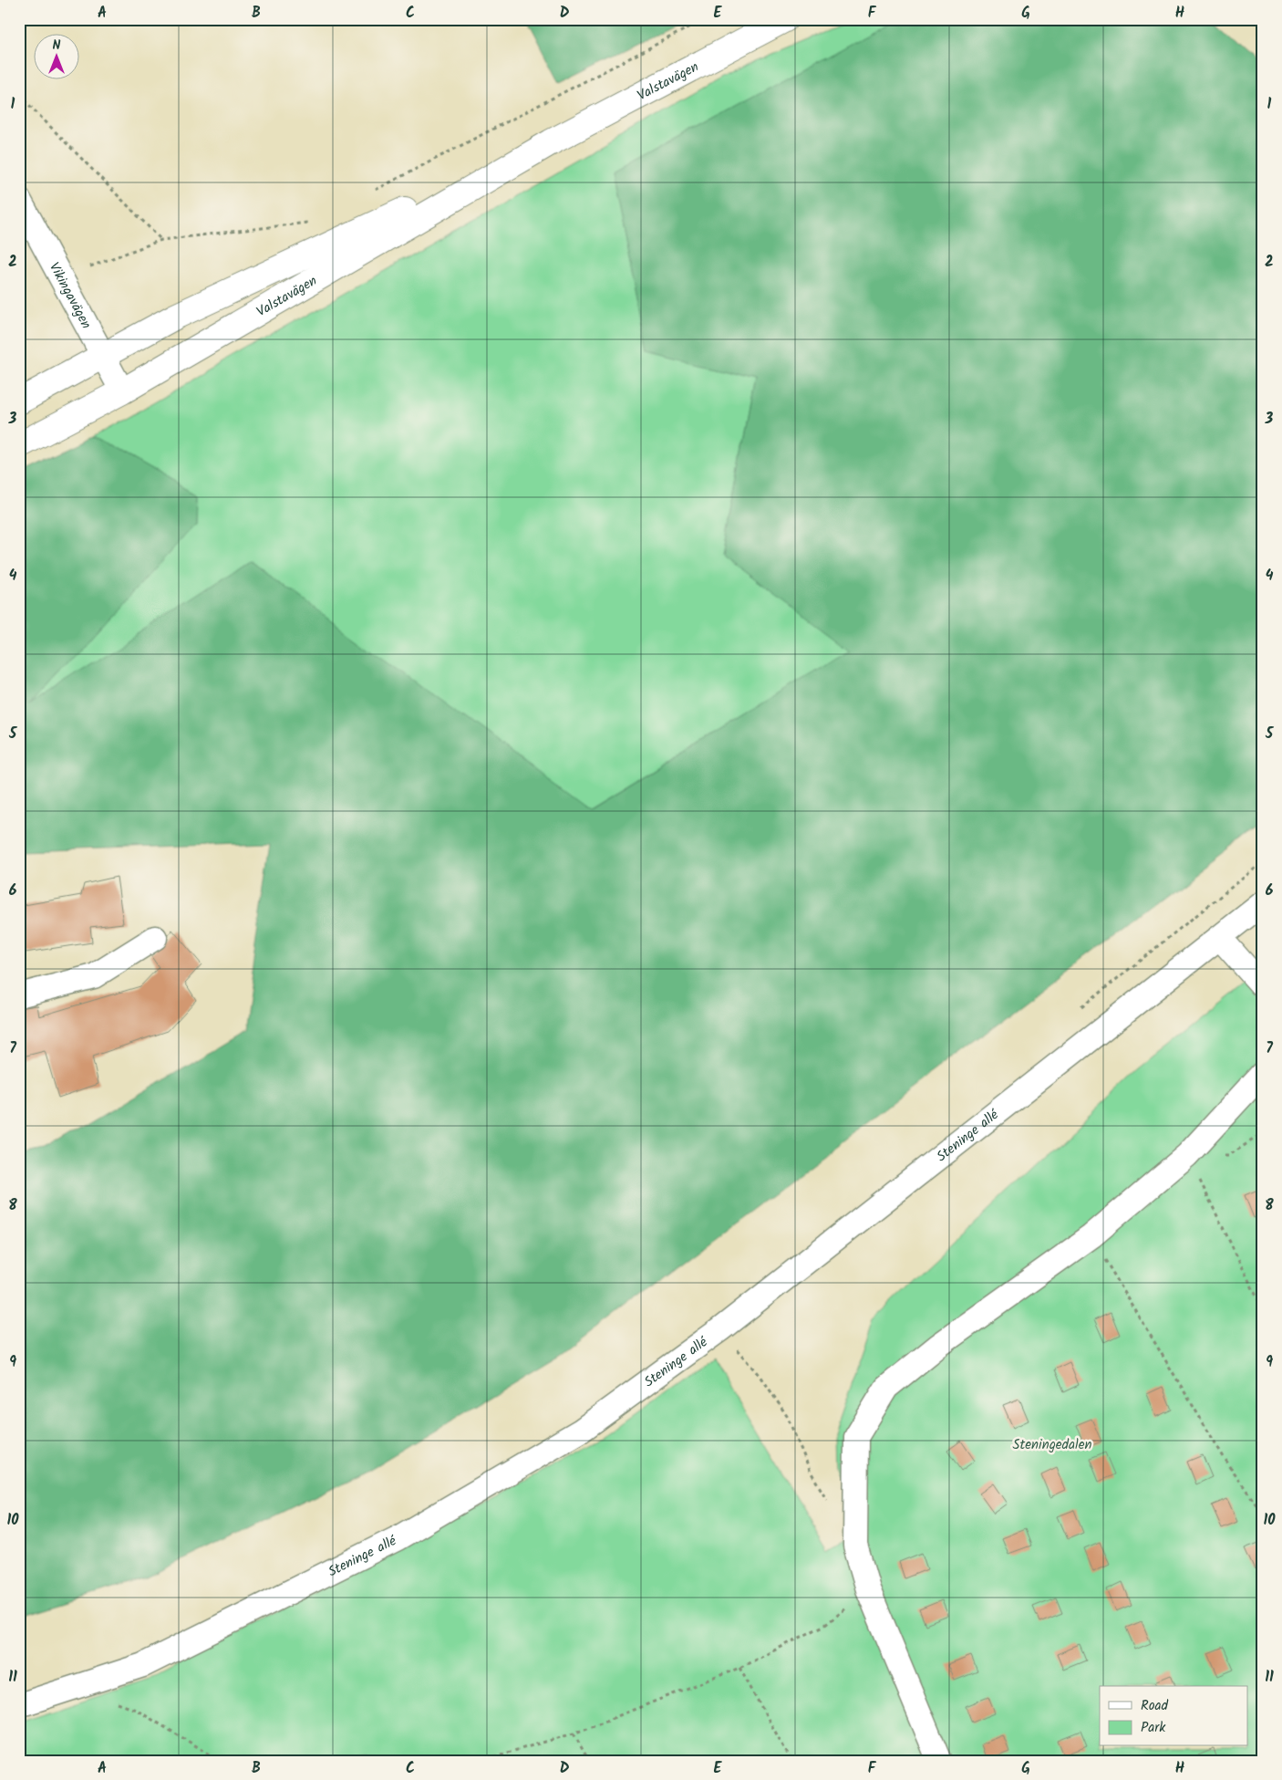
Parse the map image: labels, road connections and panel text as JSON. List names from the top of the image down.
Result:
{
  "streets": {
    "street": ["Valstavägen", "Vikingavägen", "Steninge allé"]
  },
  "crossings": [
    ["Valstavägen", "Vikingavägen"]
  ],
  "parks": ["Steningedalen"],
  "legend": ["Road", "Park"],
  "north": "top",
  "grid": {
    "columns": [
      "A",
      "B",
      "C",
      "D",
      "E",
      "F",
      "G",
      "H"
    ],
    "rows": [
      "1",
      "2",
      "3",
      "4",
      "5",
      "6",
      "7",
      "8",
      "9",
      "10",
      "11"
    ]
  }
}
